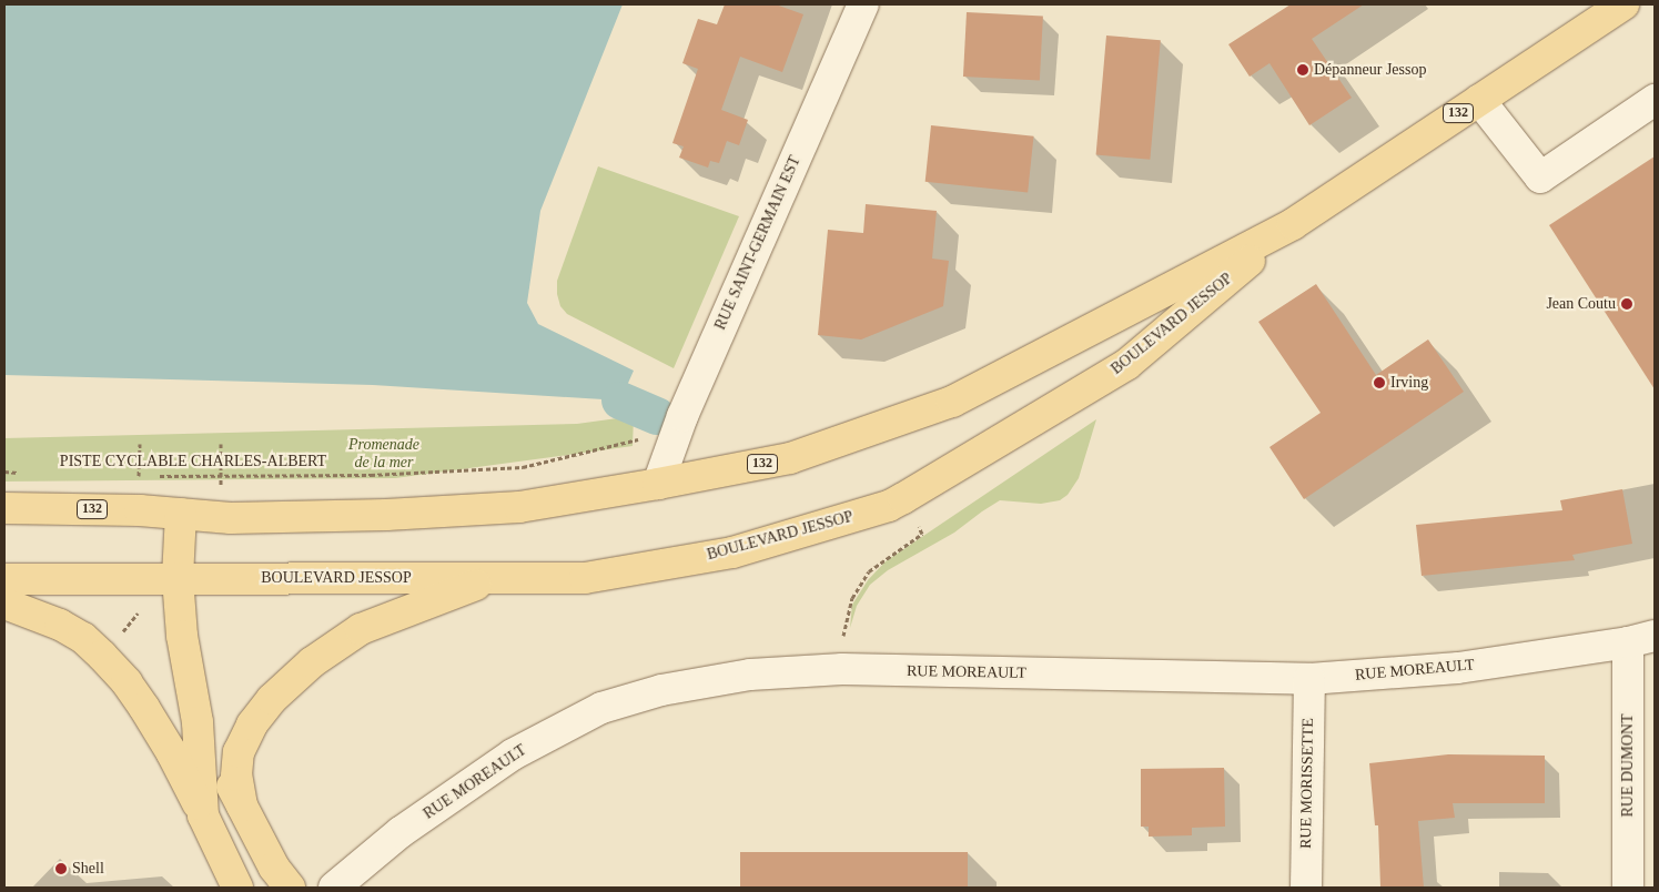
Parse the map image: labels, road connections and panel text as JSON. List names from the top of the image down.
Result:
{
  "streets": {
    "main road": ["132", "BOULEVARD JESSOP"],
    "street": [
      "RUE SAINT-GERMAIN EST",
      "RUE MOREAULT",
      "RUE DUMONT",
      "RUE MORISSETTE"
    ],
    "path": ["PISTE CYCLABLE CHARLES-ALBERT"]
  },
  "crossings": [
    ["132", "BOULEVARD JESSOP"],
    ["RUE SAINT-GERMAIN EST", "BOULEVARD JESSOP"],
    ["RUE SAINT-GERMAIN EST", "PISTE CYCLABLE CHARLES-ALBERT"],
    ["RUE MOREAULT", "RUE DUMONT"],
    ["RUE MOREAULT", "RUE MORISSETTE"]
  ],
  "parks": ["Promenade de la mer"],
  "places": [
    "Dépanneur Jessop",
    "Jean Coutu",
    "Irving",
    "Shell"
  ]
}
